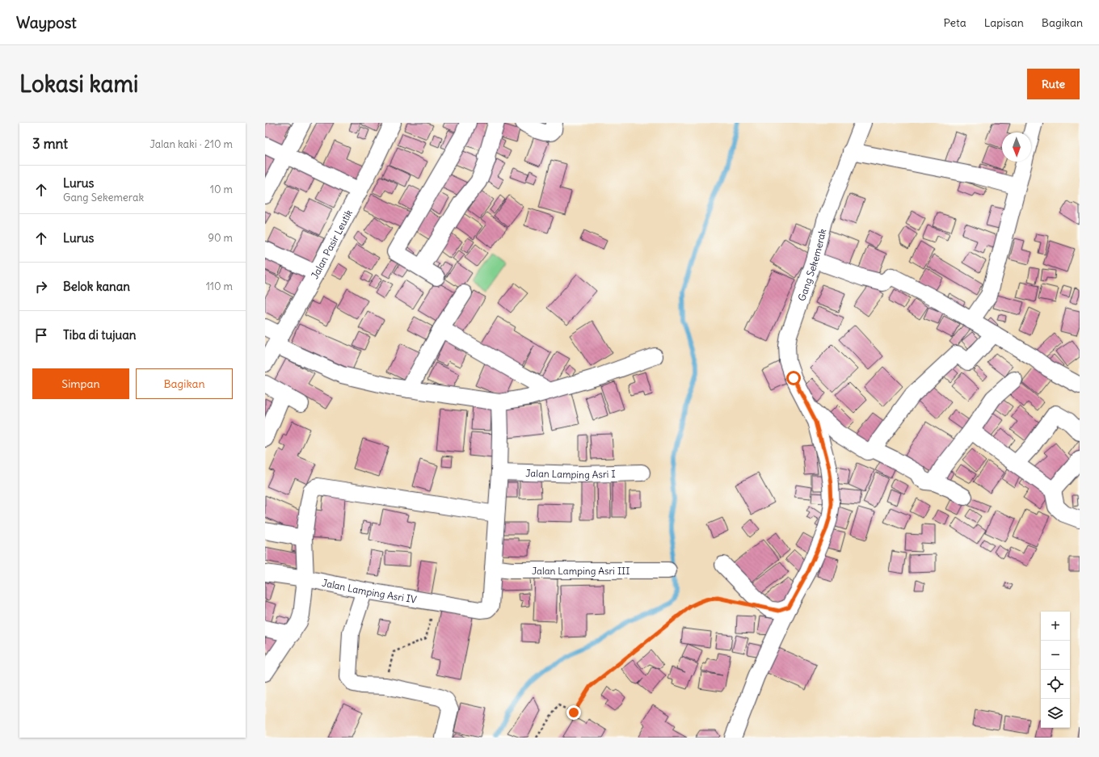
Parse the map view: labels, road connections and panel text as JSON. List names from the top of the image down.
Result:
{
  "streets": {
    "street": [
      "Jalan Pasir Leutik",
      "Gang Sekemerak",
      "Jalan Lamping Asri I",
      "Jalan Lamping Asri III",
      "Jalan Lamping Asri IV"
    ]
  },
  "crossings": [
    ["Jalan Lamping Asri III", "Jalan Lamping Asri IV"]
  ],
  "north": "bottom",
  "page": {
    "header": "Waypost",
    "nav": ["Peta", "Lapisan", "Bagikan"],
    "buttons": [
      "Rute",
      ["Simpan", "Bagikan"]
    ],
    "title": "Lokasi kami",
    "heading": ["3 mnt", "Jalan kaki · 210 m"],
    "list": [
      ["Lurus", "Gang Sekemerak", "10 m"],
      ["Lurus", "90 m"],
      ["Belok kanan", "110 m"],
      "Tiba di tujuan"
    ],
    "map_buttons": ["+", "−"]
  }
}
